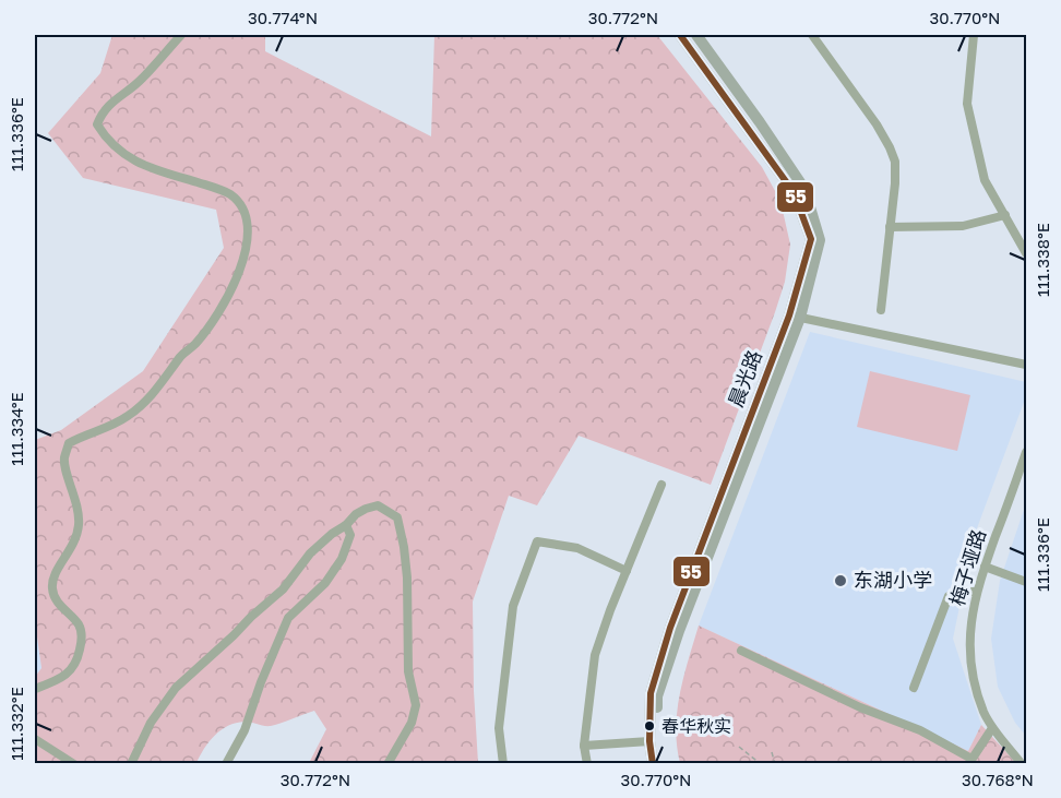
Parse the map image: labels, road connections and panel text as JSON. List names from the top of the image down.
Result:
{
  "streets": {
    "main road": ["晨光路"],
    "street": ["梅子垭路"]
  },
  "places": ["东湖小学", "春华秋实"],
  "lines": ["transit line 55"],
  "coordinates": [
    "30.774°N",
    "30.772°N",
    "30.770°N",
    "111.336°E",
    "111.338°E",
    "111.334°E",
    "111.332°E",
    "30.768°N"
  ]
}
